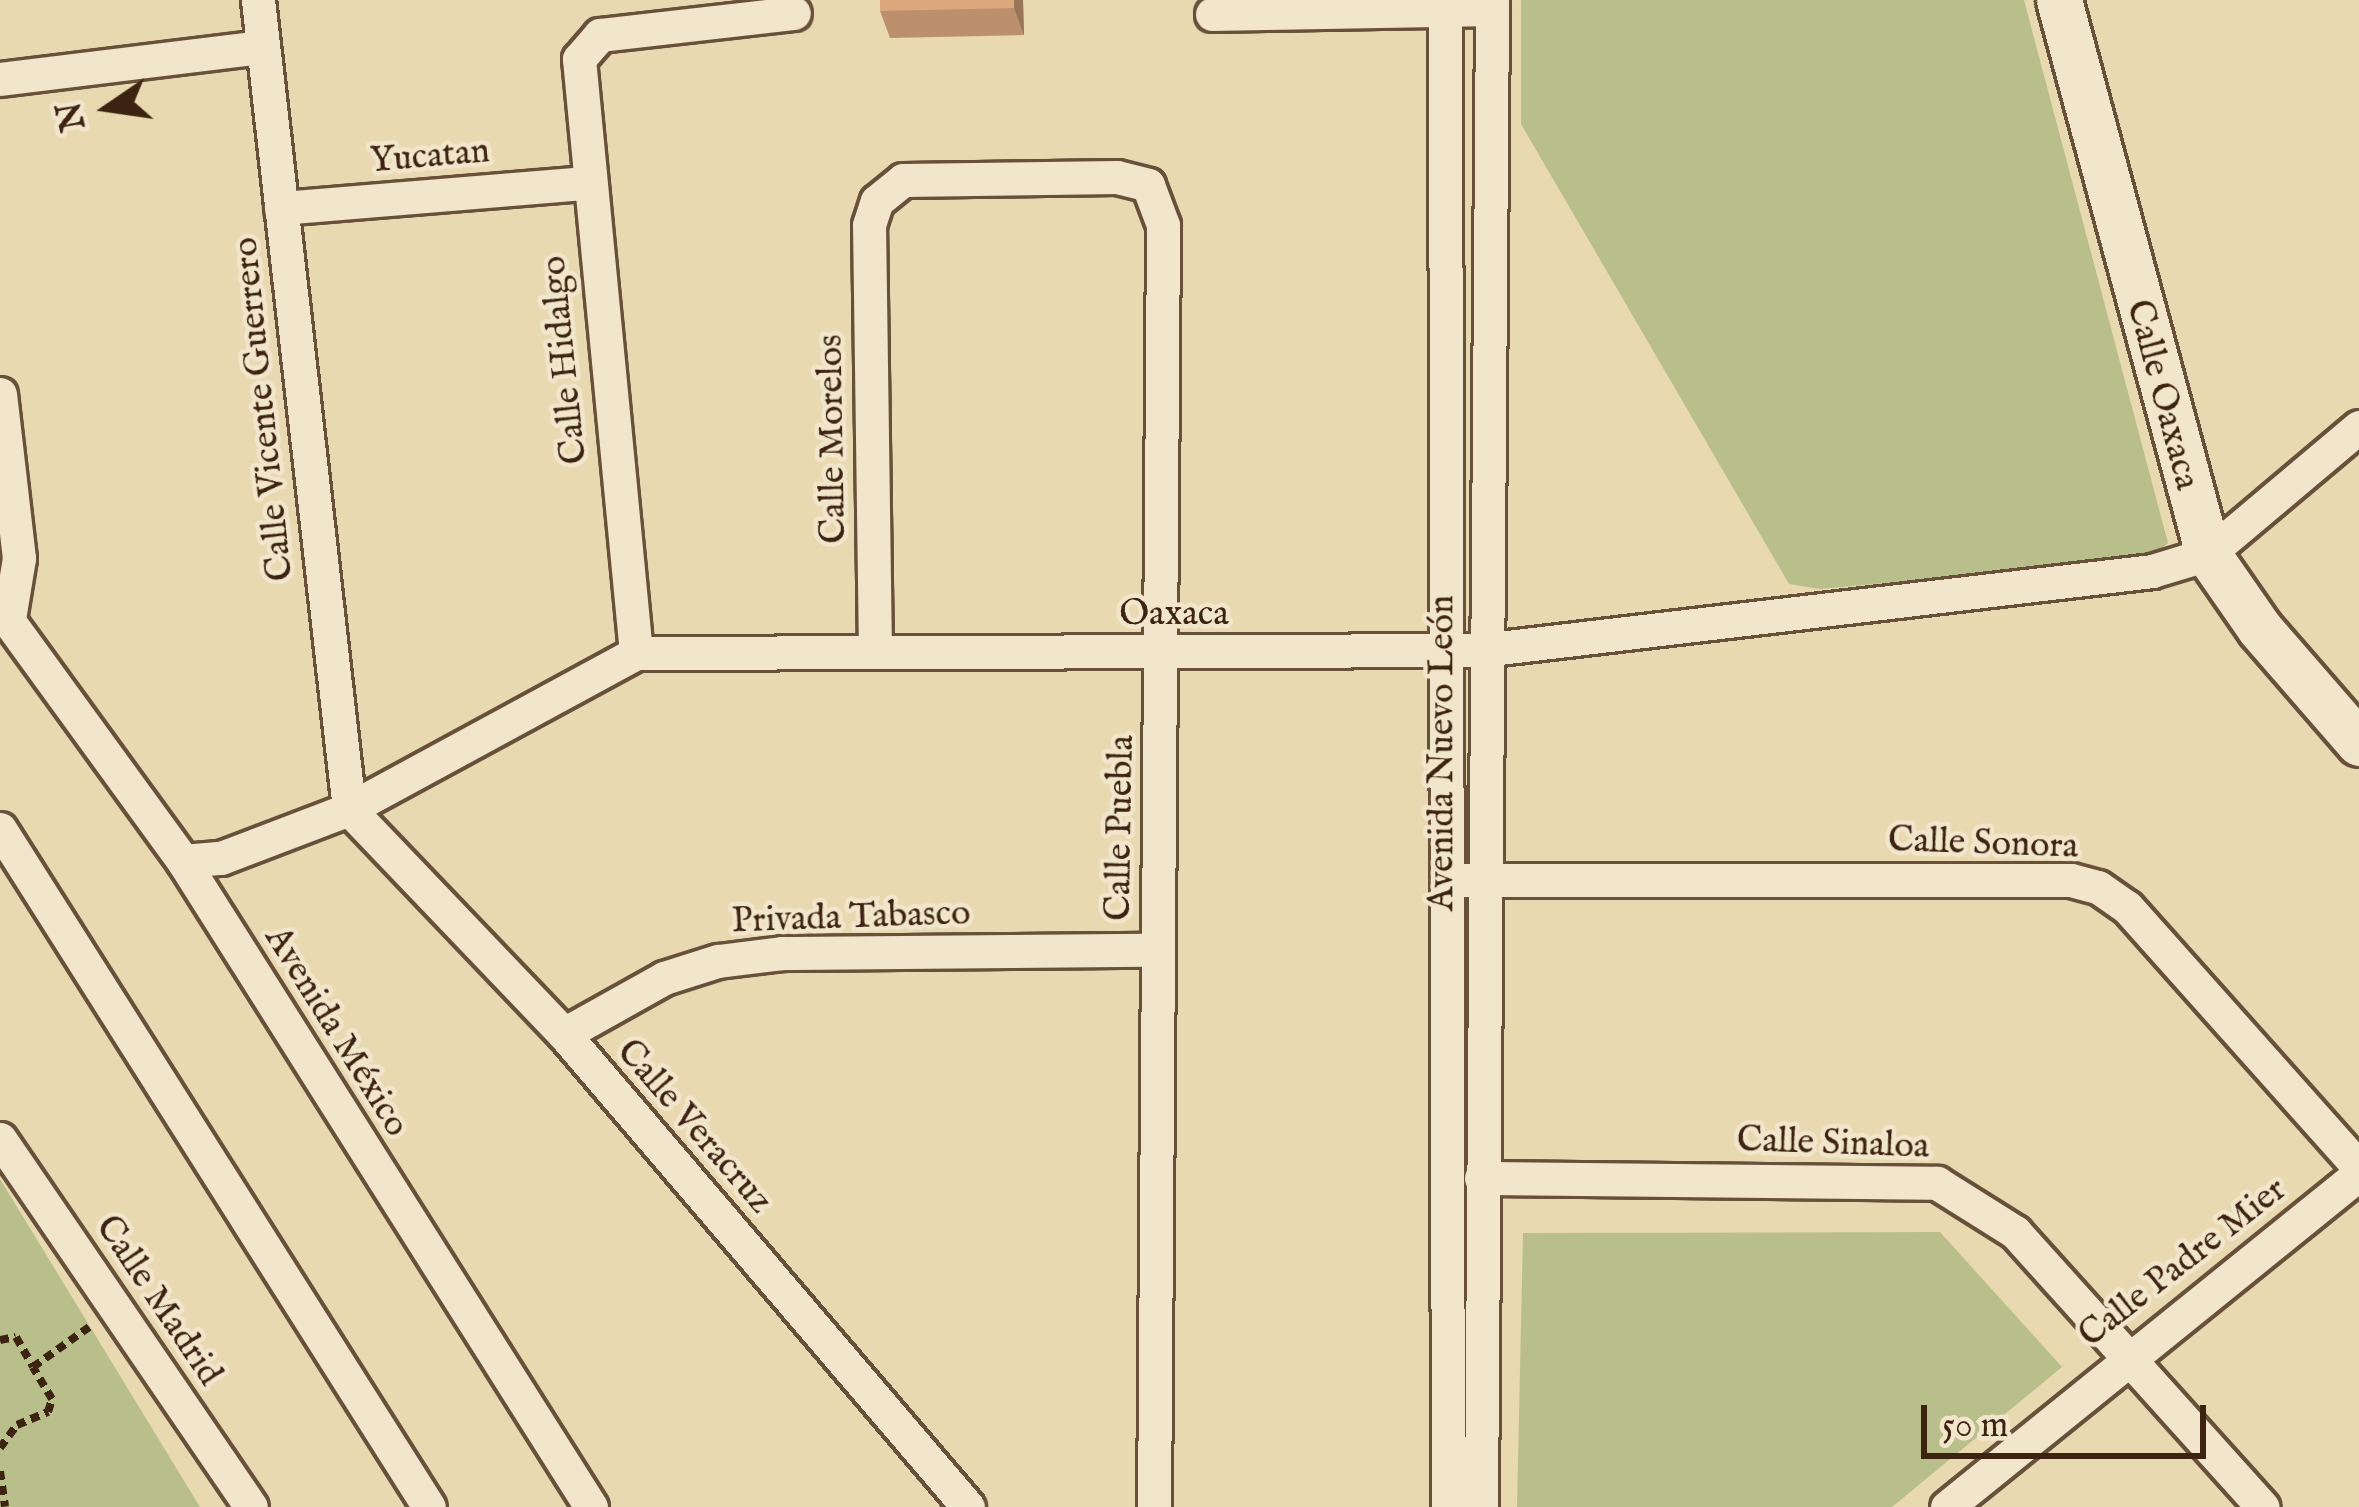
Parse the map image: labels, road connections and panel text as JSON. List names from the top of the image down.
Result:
{
  "streets": {
    "street": [
      "Yucatan",
      "Calle Hidalgo",
      "Calle Oaxaca",
      "Calle Vicente Guerrero",
      "Calle Morelos",
      "Oaxaca",
      "Avenida Nuevo León",
      "Calle Puebla",
      "Calle Sonora",
      "Privada Tabasco",
      "Avenida México",
      "Calle Veracruz",
      "Calle Sinaloa",
      "Calle Padre Mier",
      "Calle Madrid"
    ]
  },
  "crossings": [
    ["Yucatan", "Calle Hidalgo"],
    ["Yucatan", "Calle Vicente Guerrero"],
    ["Calle Hidalgo", "Oaxaca"],
    ["Calle Oaxaca", "Oaxaca"],
    ["Calle Vicente Guerrero", "Oaxaca"],
    ["Calle Vicente Guerrero", "Calle Veracruz"],
    ["Calle Morelos", "Oaxaca"],
    ["Calle Morelos", "Calle Puebla"],
    ["Oaxaca", "Avenida Nuevo León"],
    ["Oaxaca", "Calle Puebla"],
    ["Oaxaca", "Avenida México"],
    ["Oaxaca", "Calle Veracruz"],
    ["Avenida Nuevo León", "Calle Sonora"],
    ["Avenida Nuevo León", "Calle Sinaloa"],
    ["Calle Puebla", "Privada Tabasco"],
    ["Calle Sonora", "Calle Padre Mier"],
    ["Privada Tabasco", "Calle Veracruz"],
    ["Calle Sinaloa", "Calle Padre Mier"]
  ],
  "scale_bar": "50 m",
  "north": "left"
}
